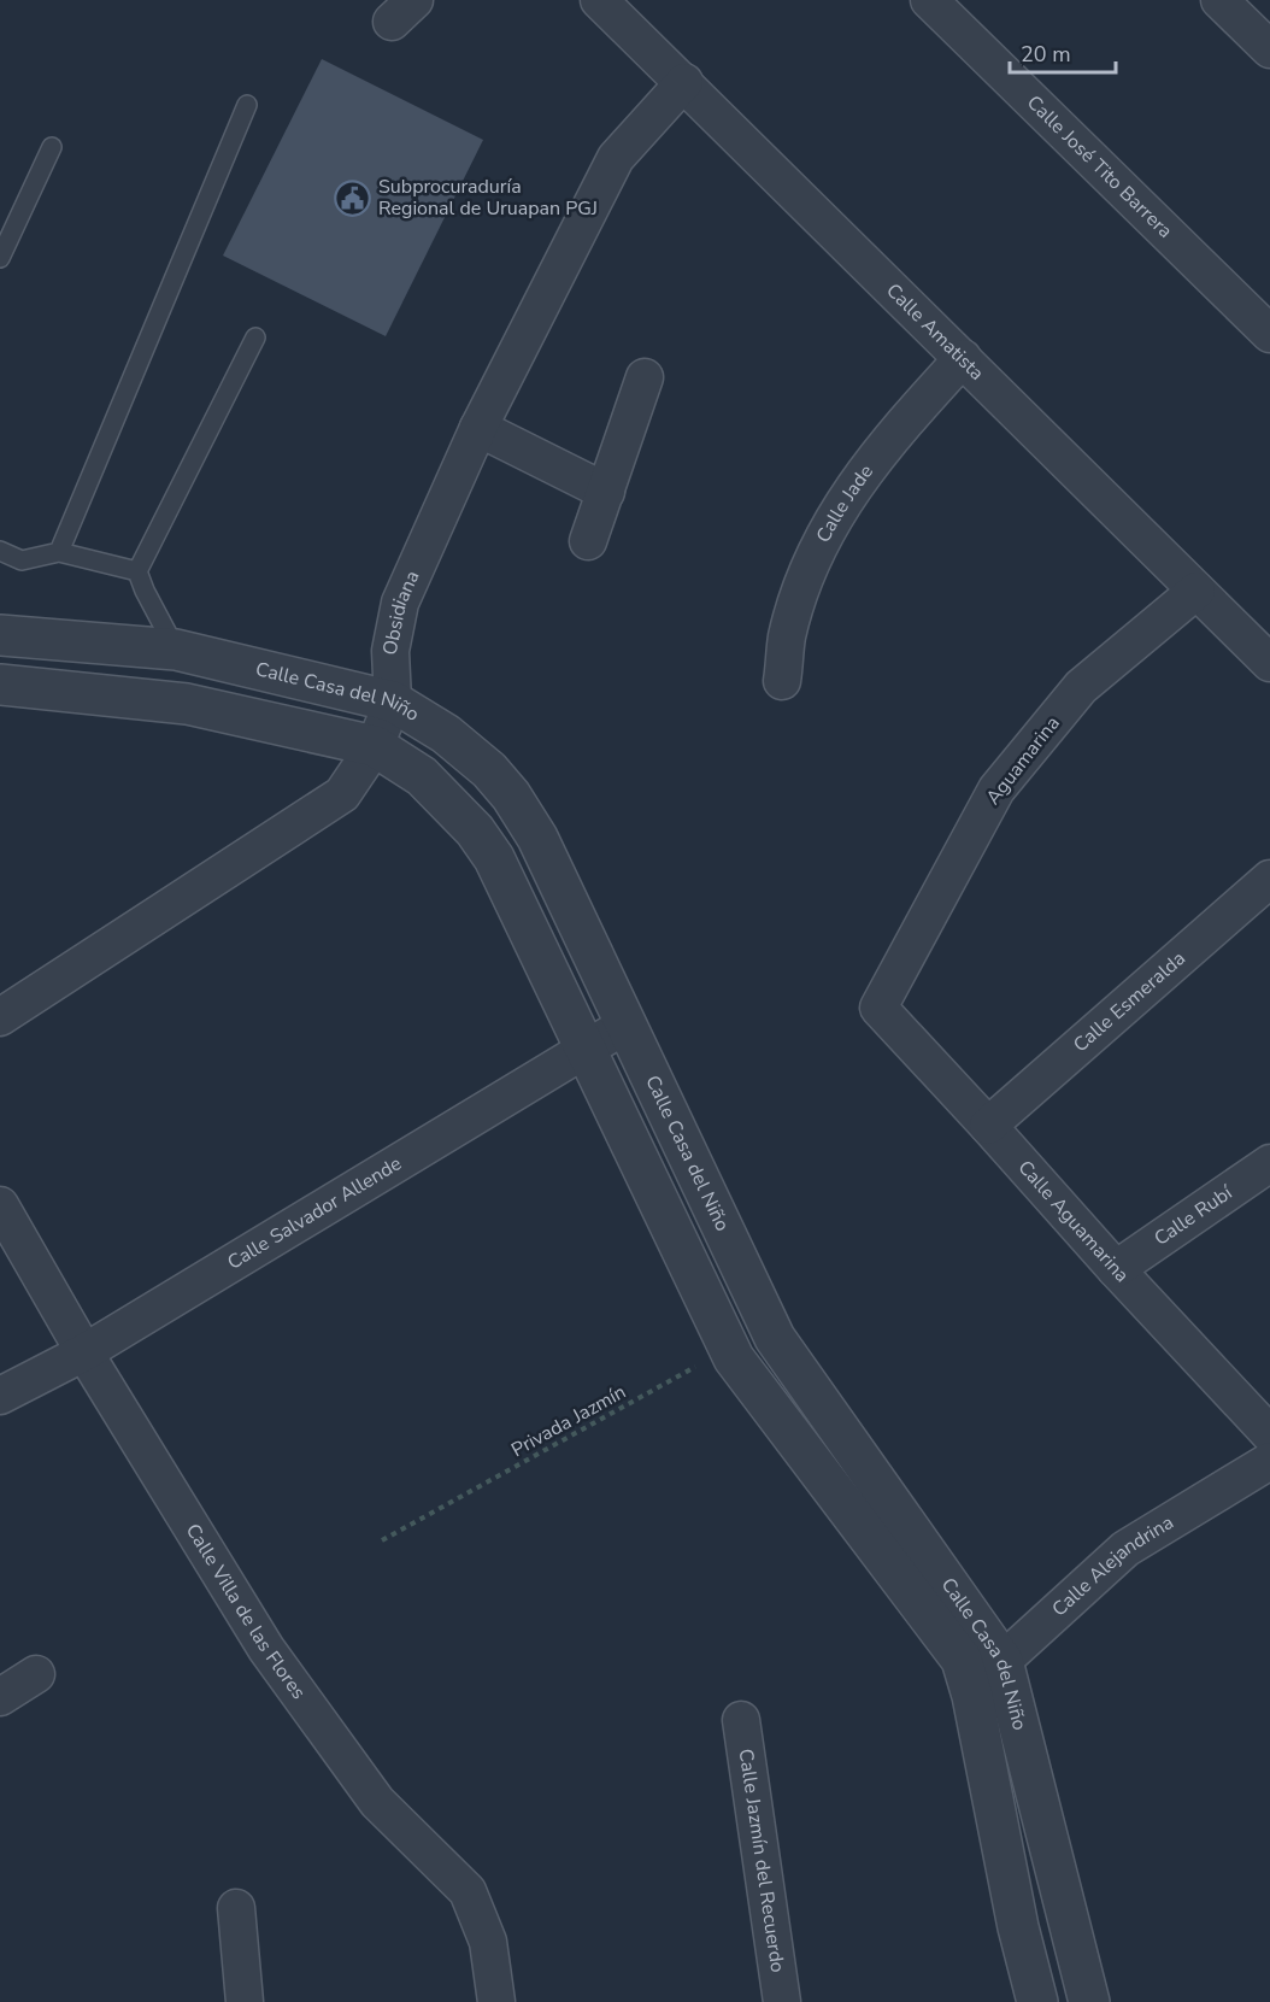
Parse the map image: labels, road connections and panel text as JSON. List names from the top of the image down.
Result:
{
  "streets": {
    "street": [
      "Calle José Tito Barrera",
      "Calle Amatista",
      "Calle Jade",
      "Obsidiana",
      "Calle Casa del Niño",
      "Aguamarina",
      "Calle Esmeralda",
      "Calle Salvador Allende",
      "Calle Rubí",
      "Calle Aguamarina",
      "Calle Alejandrina",
      "Calle Villa de las Flores",
      "Calle Jazmín del Recuerdo"
    ],
    "path": ["Privada Jazmín"]
  },
  "crossings": [
    ["Calle Amatista", "Calle Jade"],
    ["Calle Amatista", "Obsidiana"],
    ["Calle Amatista", "Aguamarina"],
    ["Obsidiana", "Calle Casa del Niño"],
    ["Calle Casa del Niño", "Calle Salvador Allende"],
    ["Calle Casa del Niño", "Privada Jazmín"],
    ["Calle Casa del Niño", "Calle Alejandrina"],
    ["Aguamarina", "Calle Aguamarina"],
    ["Calle Esmeralda", "Calle Aguamarina"],
    ["Calle Salvador Allende", "Calle Villa de las Flores"],
    ["Calle Rubí", "Calle Aguamarina"]
  ],
  "places": {
    "public building": ["Subprocuraduría Regional de Uruapan PGJ"]
  },
  "scale_bar": "20 m"
}
